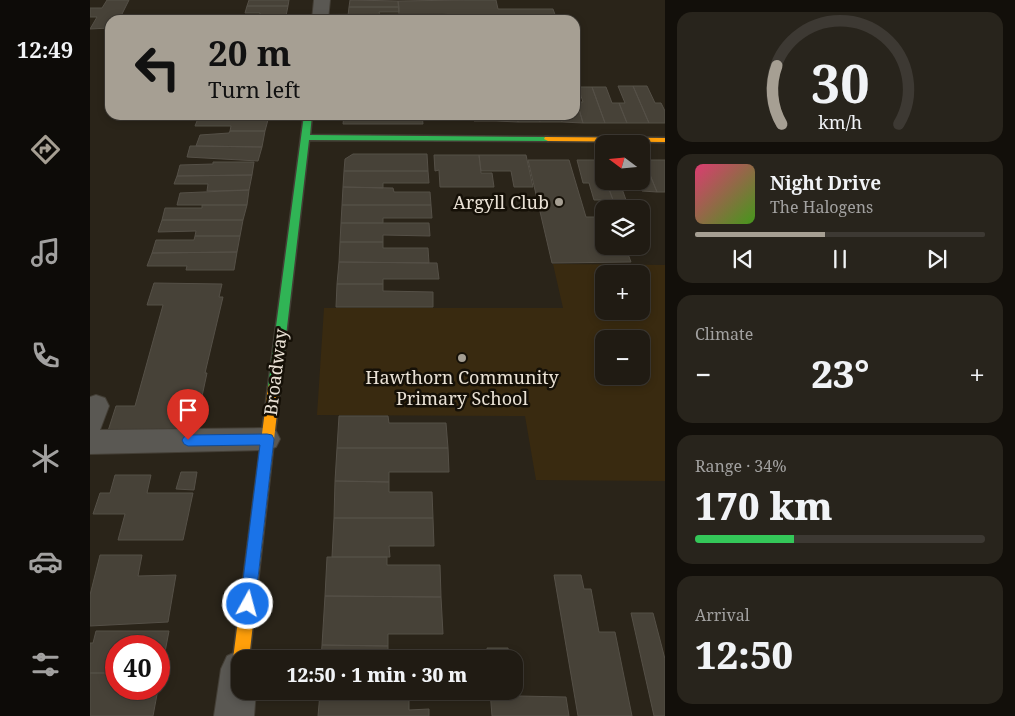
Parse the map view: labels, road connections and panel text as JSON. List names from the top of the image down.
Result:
{
  "streets": {
    "street": ["Broadway"]
  },
  "places": ["Argyll Club", "Hawthorn Community Primary School"],
  "north": "left",
  "page": {
    "tabs": "12:49",
    "turn": ["20 m", "Turn left"],
    "map_buttons": ["+", "−"],
    "song": ["Night Drive", "The Halogens"],
    "tile": [
      "Climate",
      ["Range · 34%", "170 km"],
      ["Arrival", "12:50"]
    ],
    "heat": ["−", "23°", "+"],
    "limit": "40",
    "trip": "12:50 · 1 min · 30 m",
    "gauge": ["30", "km/h"]
  }
}
